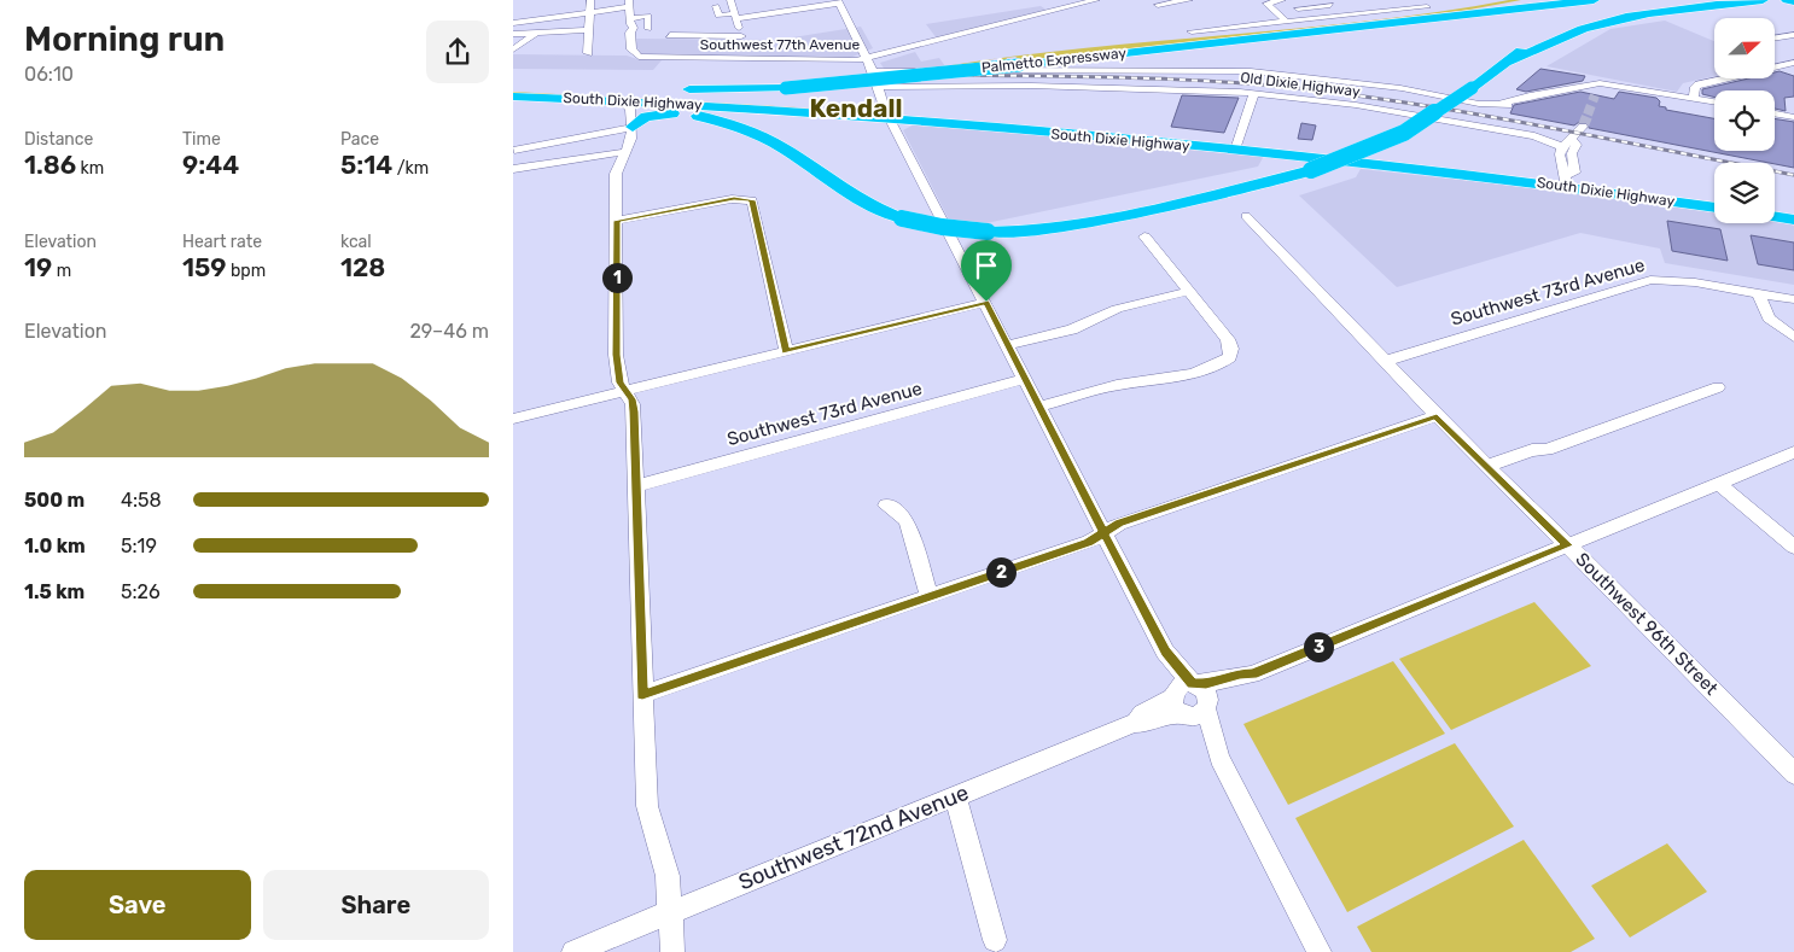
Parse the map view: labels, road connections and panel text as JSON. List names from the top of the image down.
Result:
{
  "streets": {
    "highway": ["Palmetto Expressway", "South Dixie Highway"],
    "street": [
      "Southwest 77th Avenue",
      "Old Dixie Highway",
      "Southwest 73rd Avenue",
      "Southwest 96th Street",
      "Southwest 72nd Avenue"
    ]
  },
  "crossings": [
    ["Southwest 73rd Avenue", "Southwest 96th Street"],
    ["Southwest 96th Street", "Southwest 72nd Avenue"]
  ],
  "districts": ["Kendall"],
  "north": "right",
  "page": {
    "heading": ["Morning run", "06:10"],
    "stats": [
      ["Distance", "1.86 km"],
      ["Time", "9:44"],
      ["Pace", "5:14 /km"],
      ["Elevation", "19 m"],
      ["Heart rate", "159 bpm"],
      ["kcal", "128"]
    ],
    "pins": ["1", "2", "3"],
    "chart": ["Elevation", "29–46 m"],
    "list": [
      {
        "name": "500 m",
        "note": "4:58"
      },
      {
        "name": "1.0 km",
        "note": "5:19"
      },
      {
        "name": "1.5 km",
        "note": "5:26"
      }
    ],
    "buttons": ["Save", "Share"]
  }
}
